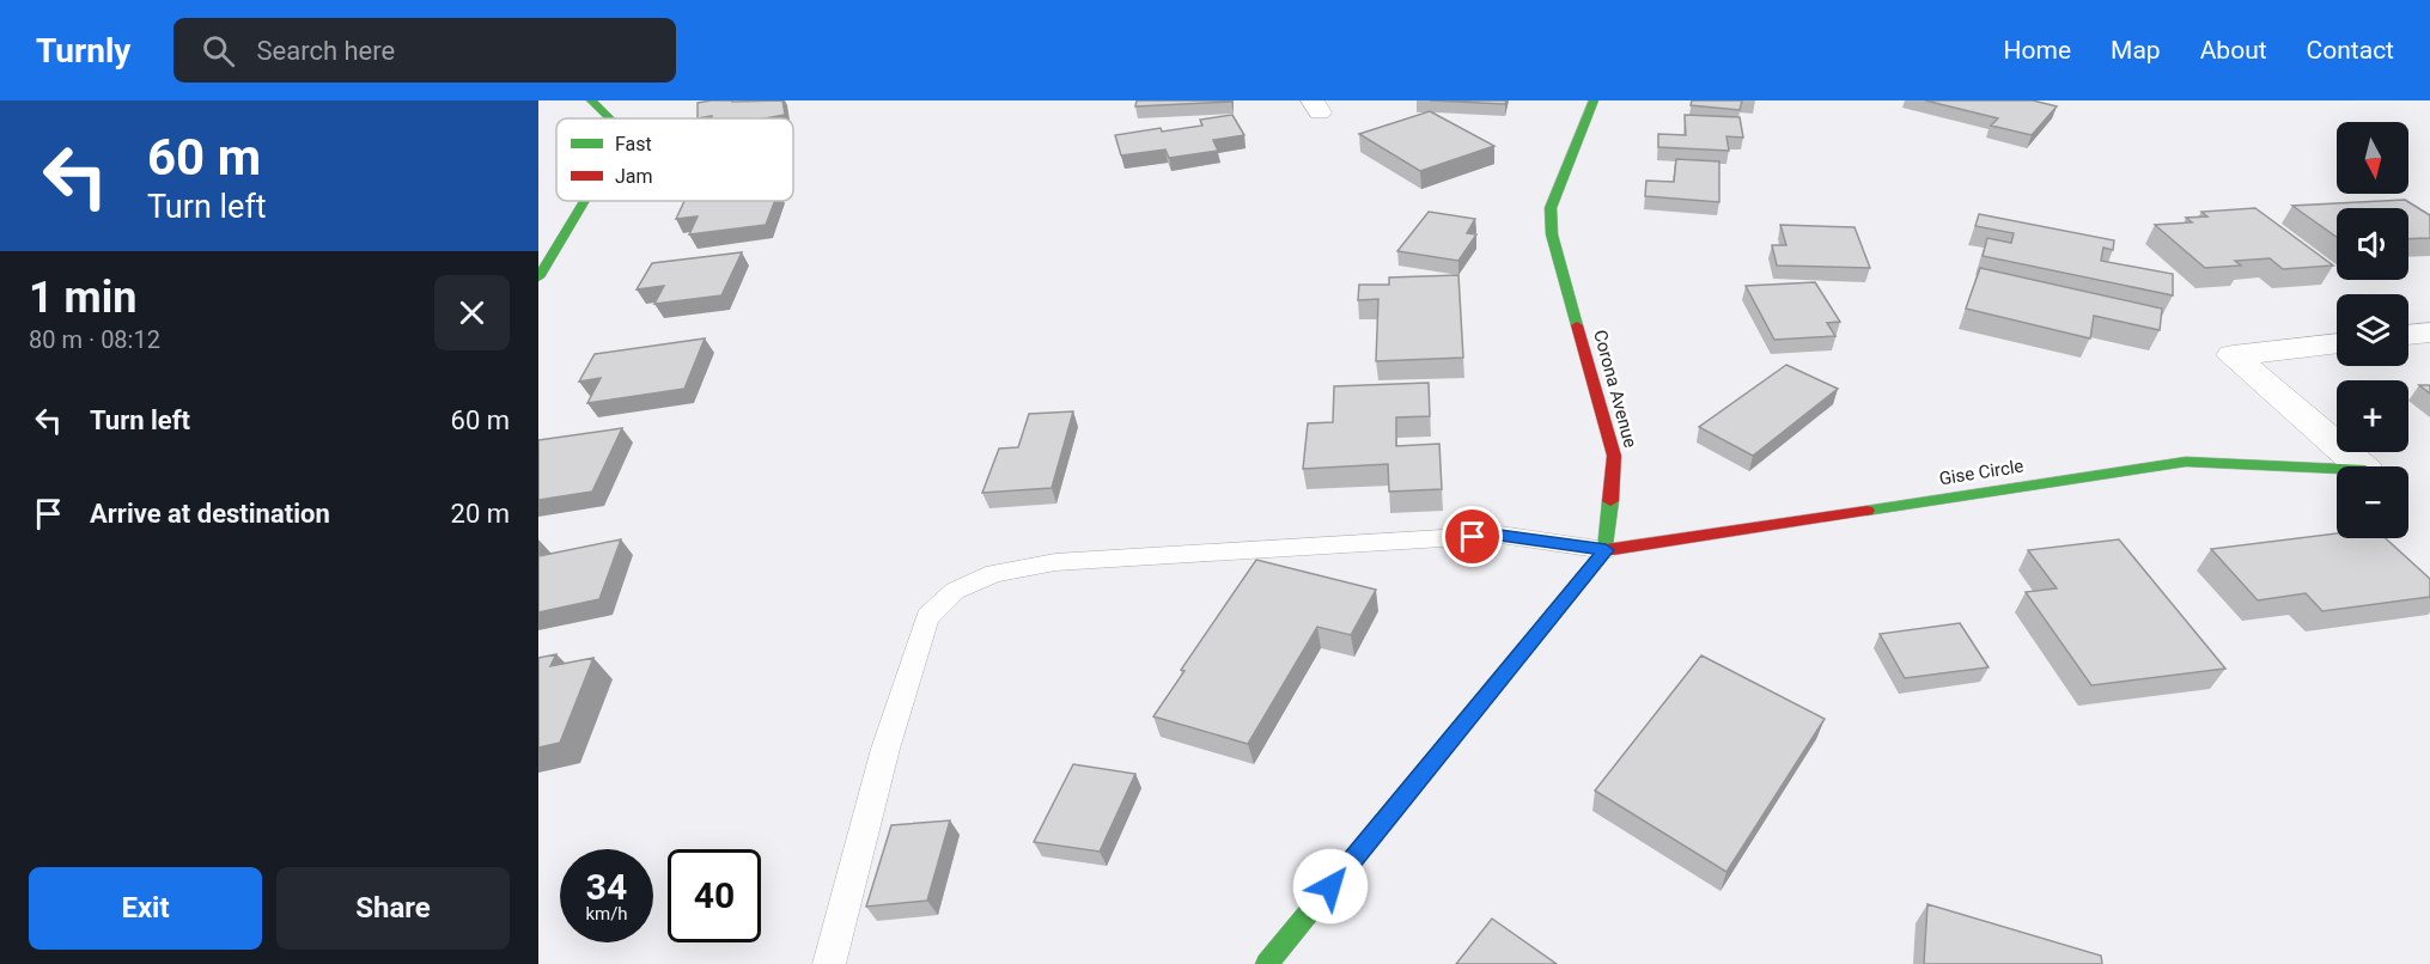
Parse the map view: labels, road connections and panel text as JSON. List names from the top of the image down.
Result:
{
  "streets": {
    "street": ["Corona Avenue", "Gise Circle"]
  },
  "crossings": [
    ["Corona Avenue", "Gise Circle"]
  ],
  "legend": ["Fast", "Jam"],
  "north": "bottom",
  "page": {
    "header": "Turnly",
    "search": "Search here",
    "nav": [
      "Home",
      "Map",
      "About",
      "Contact"
    ],
    "turn": ["60 m", "Turn left"],
    "map_buttons": ["+", "−"],
    "heading": ["1 min", "80 m · 08:12"],
    "list": [
      {
        "name": "Turn left",
        "value": "60 m"
      },
      {
        "name": "Arrive at destination",
        "value": "20 m"
      }
    ],
    "speed": "34 km/h",
    "limit": "40",
    "buttons": ["Exit", "Share"]
  }
}
